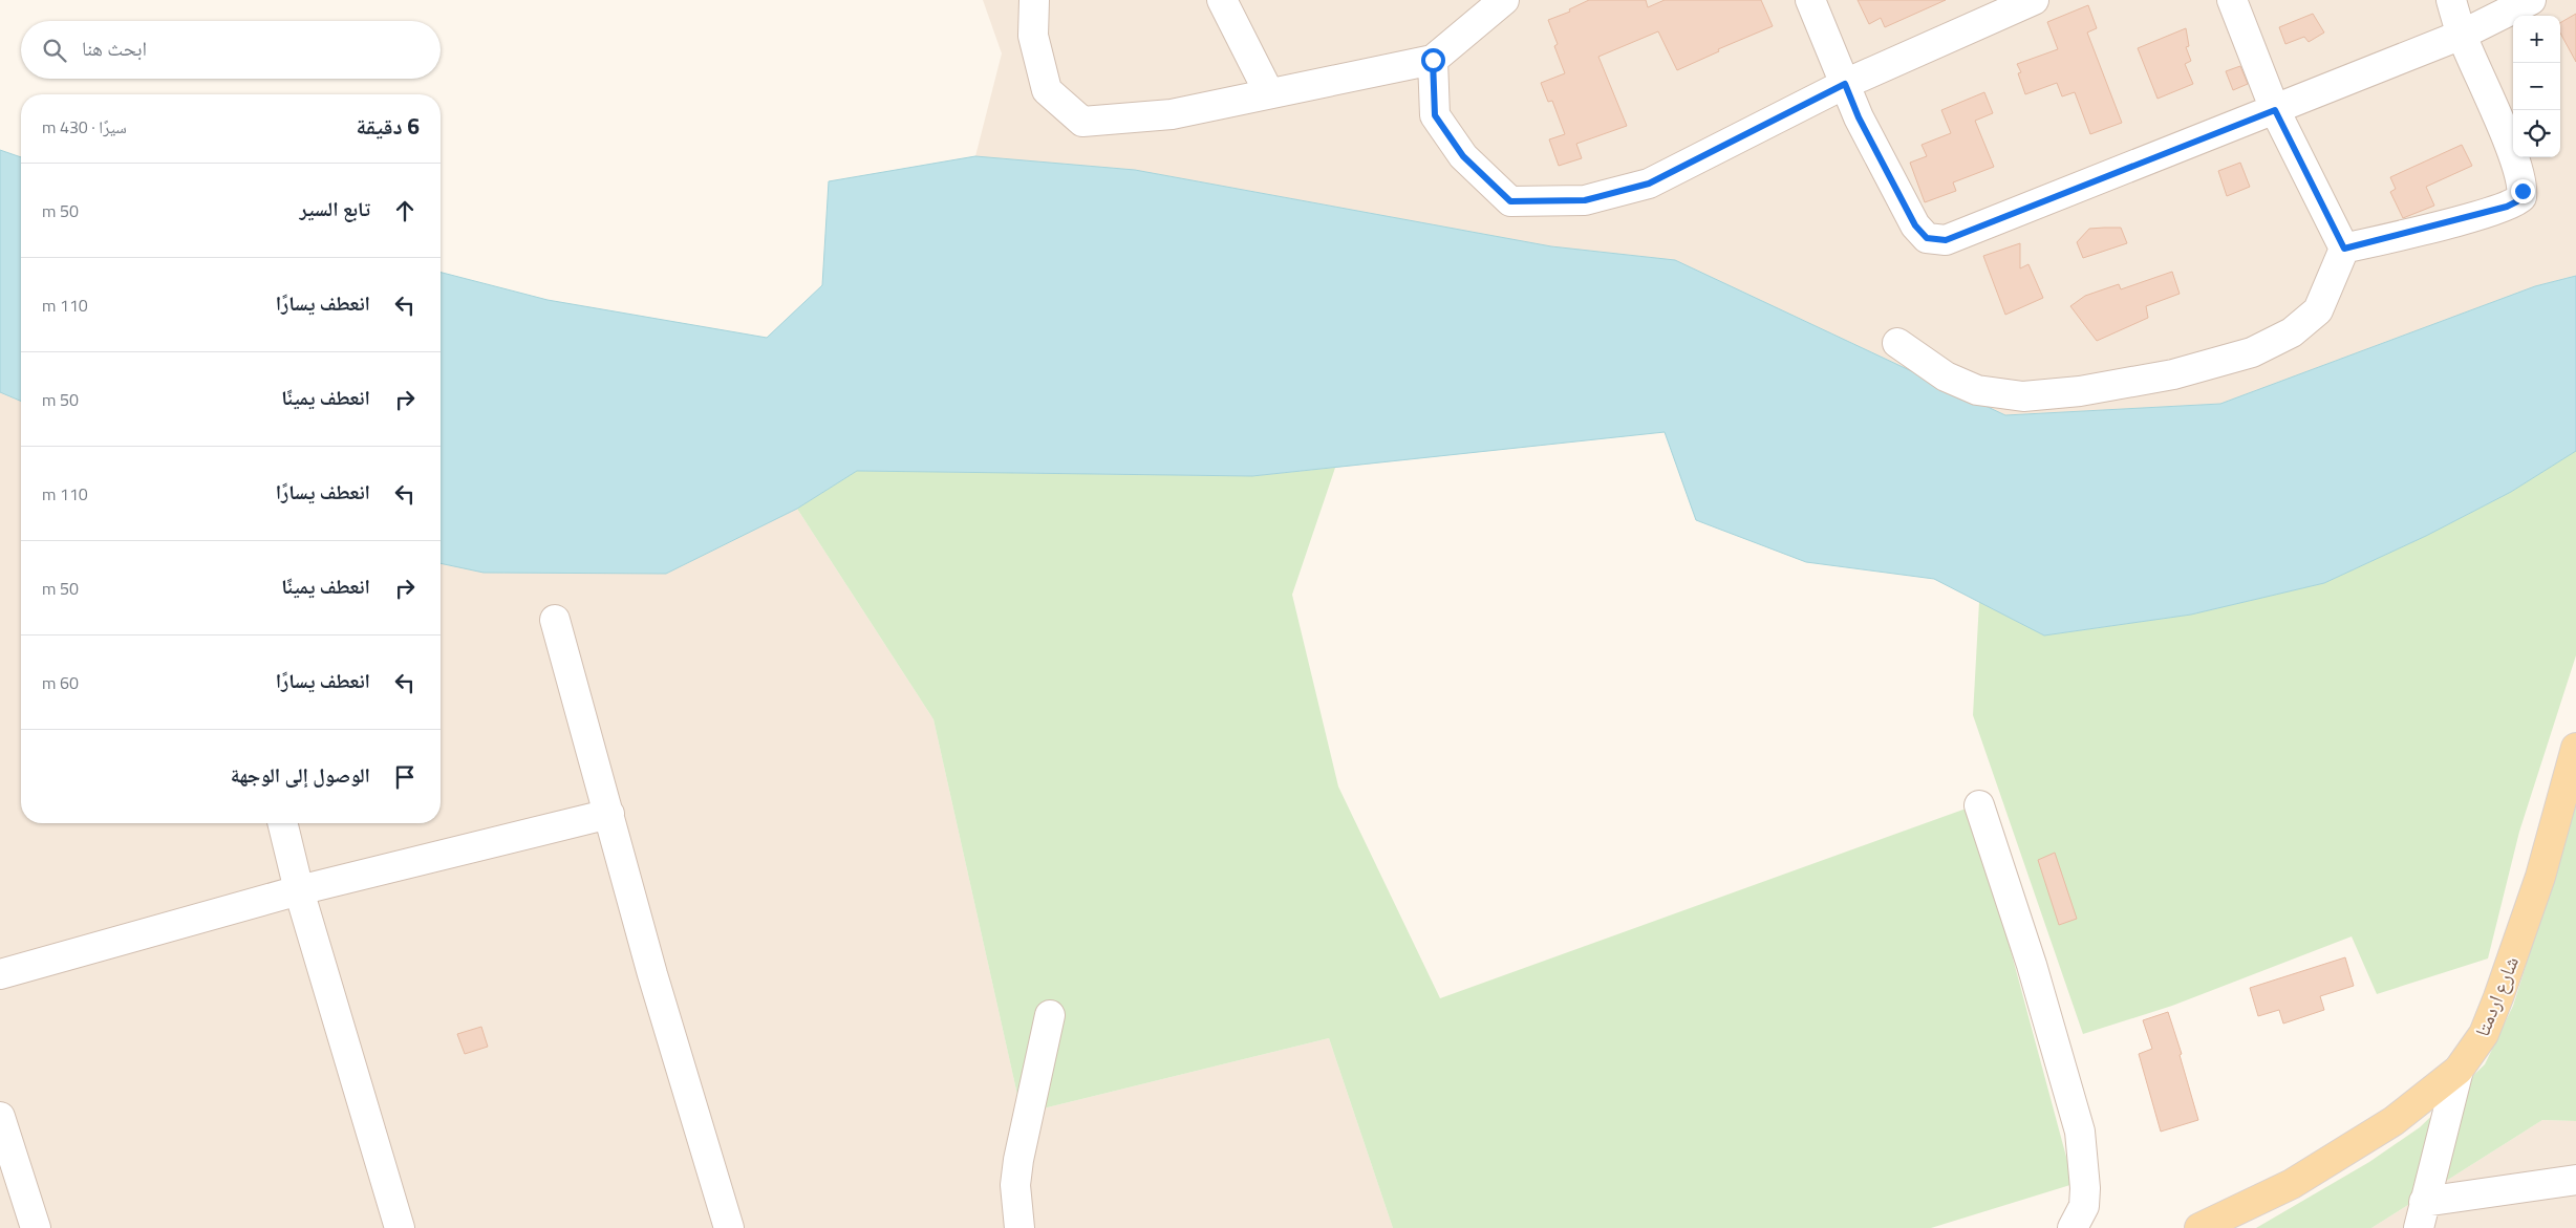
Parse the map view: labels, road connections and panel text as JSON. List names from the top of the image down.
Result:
{
  "streets": {
    "main road": ["شارع اردمتا"]
  },
  "page": {
    "map_buttons": ["+", "−"],
    "search": "ابحث هنا",
    "heading": ["6 دقيقة", "سيرًا · 430 m"],
    "list": [
      ["تابع السير", "50 m"],
      ["انعطف يسارًا", "110 m"],
      ["انعطف يمينًا", "50 m"],
      ["انعطف يسارًا", "110 m"],
      ["انعطف يمينًا", "50 m"],
      ["انعطف يسارًا", "60 m"],
      "الوصول إلى الوجهة"
    ]
  }
}
